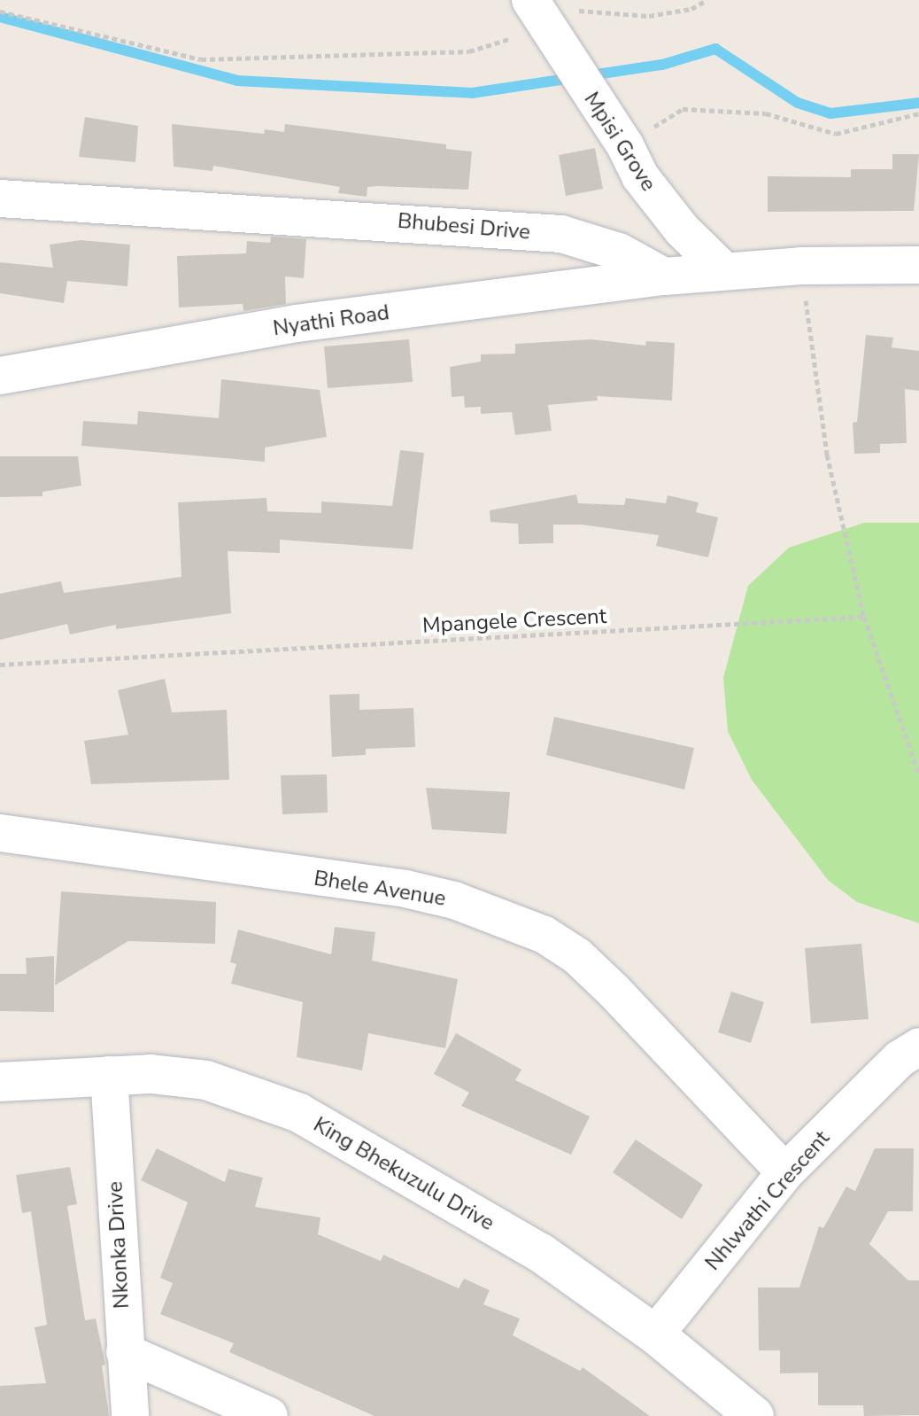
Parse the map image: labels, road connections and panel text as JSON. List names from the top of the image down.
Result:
{
  "streets": {
    "street": [
      "Mpisi Grove",
      "Bhubesi Drive",
      "Nyathi Road",
      "Bhele Avenue",
      "King Bhekuzulu Drive",
      "Nhlwathi Crescent",
      "Nkonka Drive"
    ],
    "path": ["Mpangele Crescent"]
  },
  "crossings": [
    ["Bhubesi Drive", "Nyathi Road"],
    ["Bhele Avenue", "Nhlwathi Crescent"],
    ["King Bhekuzulu Drive", "Nhlwathi Crescent"],
    ["King Bhekuzulu Drive", "Nkonka Drive"]
  ]
}
